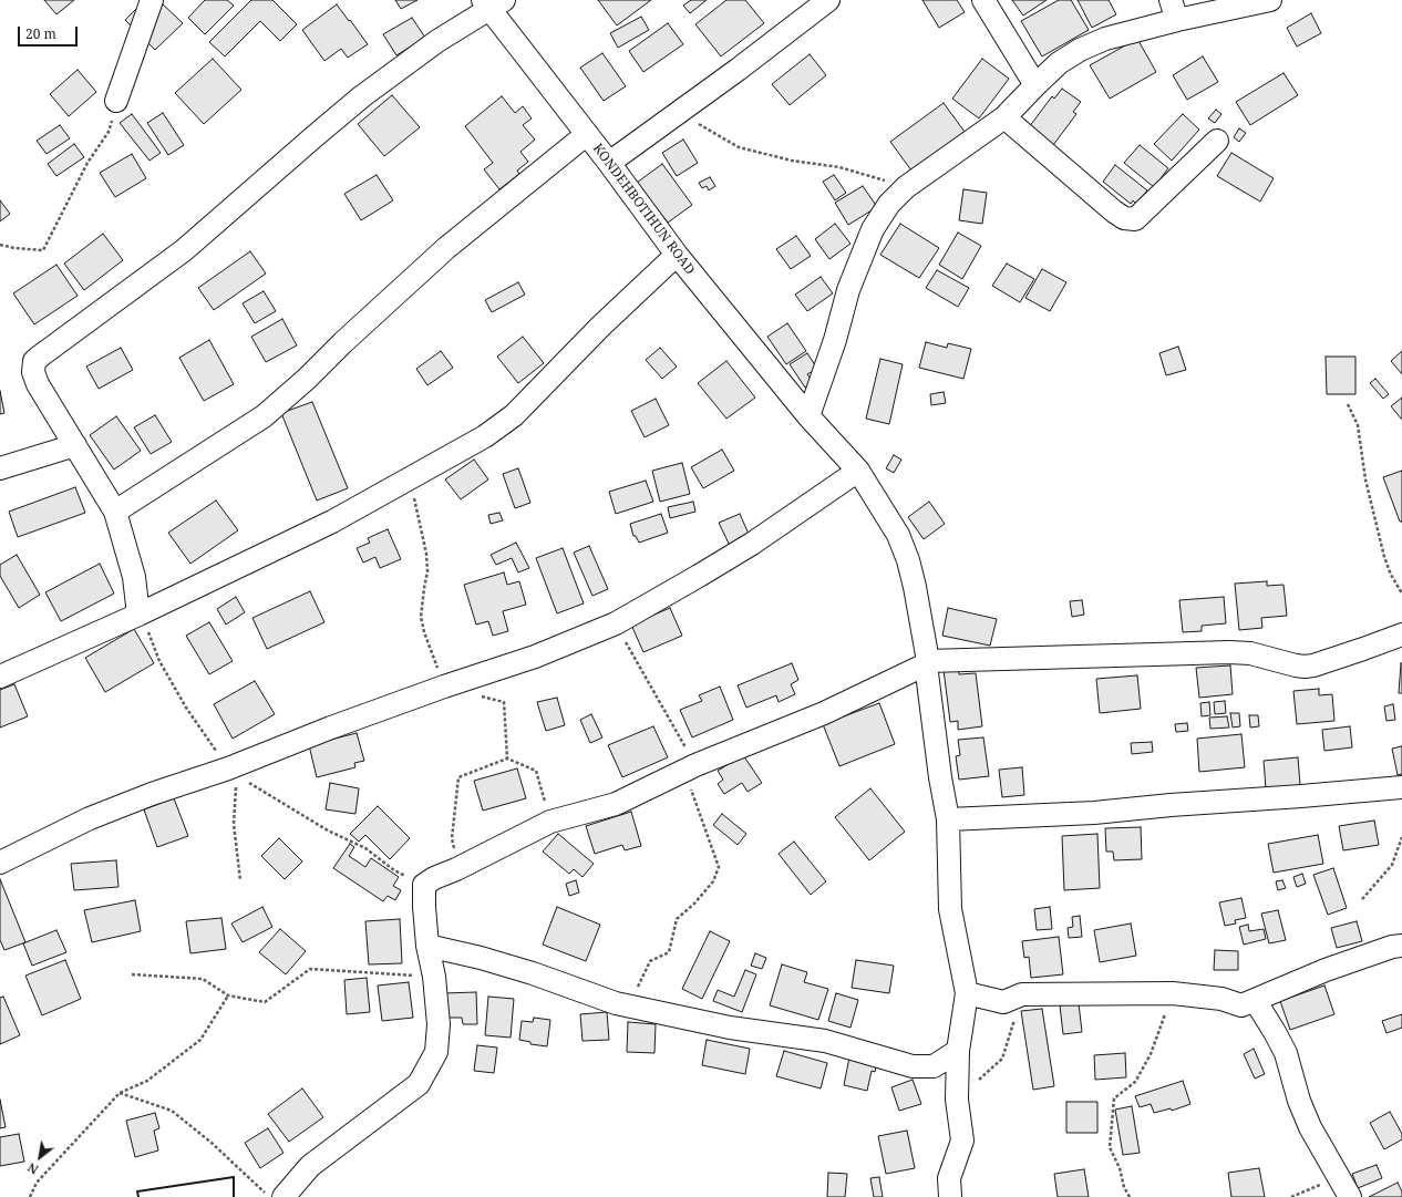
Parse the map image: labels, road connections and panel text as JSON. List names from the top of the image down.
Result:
{
  "streets": {
    "street": ["KONDEHBOTIHUN ROAD"]
  },
  "scale_bar": "20 m",
  "north": "bottom left"
}
